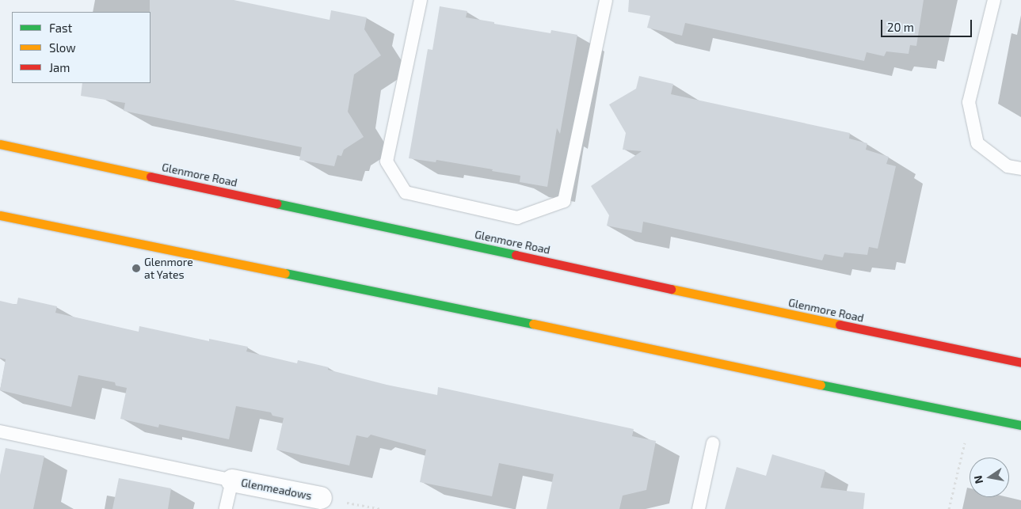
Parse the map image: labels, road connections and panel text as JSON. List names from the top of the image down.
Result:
{
  "streets": {
    "main road": ["Glenmore Road"],
    "street": ["Glenmeadows"]
  },
  "places": ["Glenmore at Yates"],
  "legend": ["Fast", "Slow", "Jam"],
  "scale_bar": "20 m",
  "north": "left"
}
